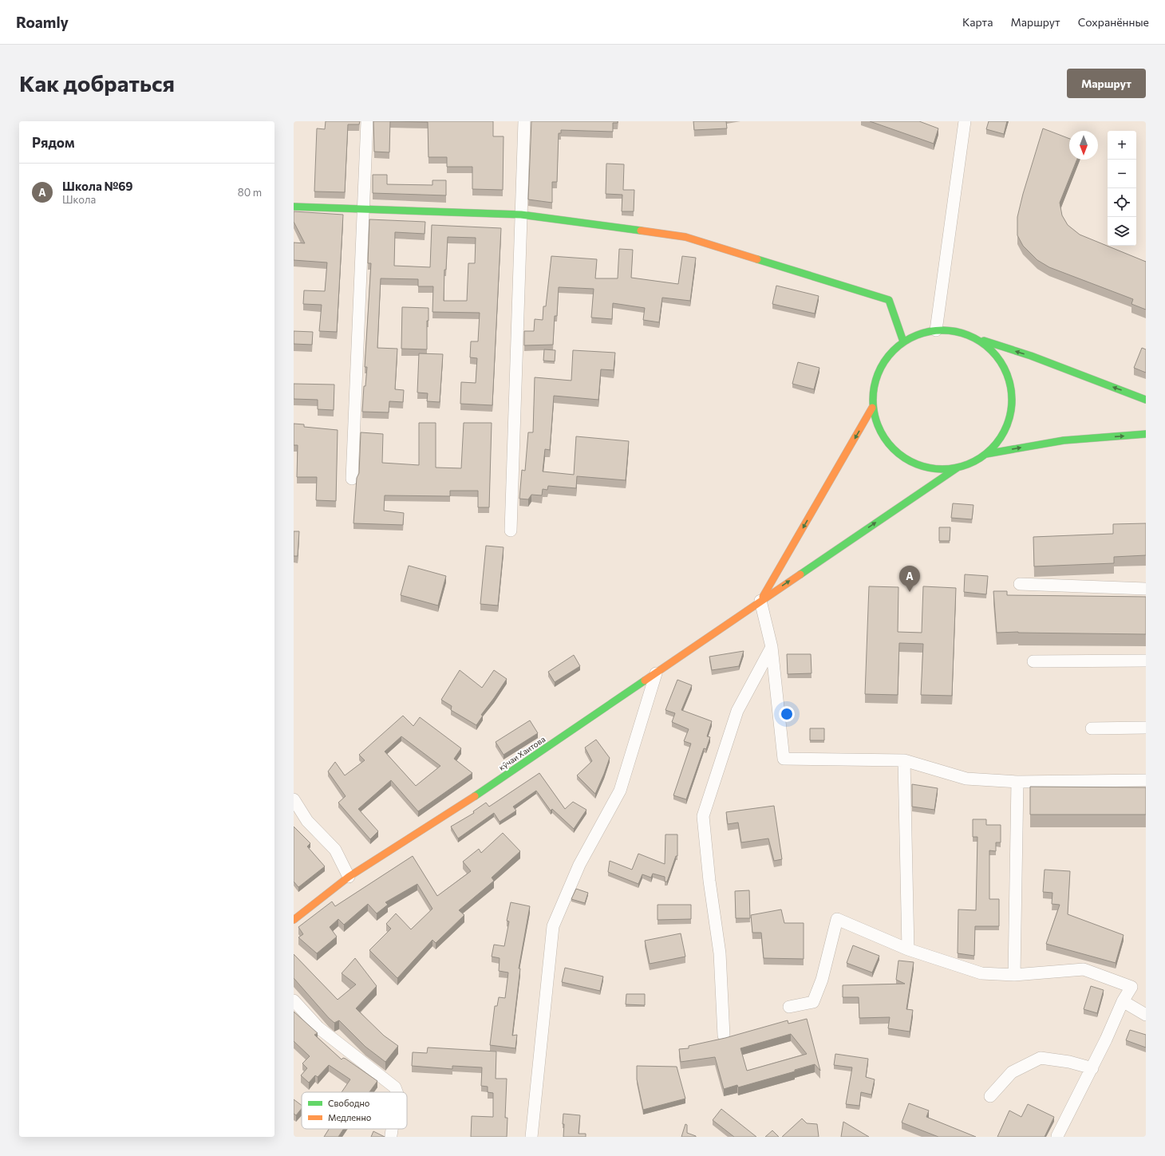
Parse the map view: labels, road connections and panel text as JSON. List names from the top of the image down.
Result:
{
  "streets": {
    "main road": ["кӯчаи Хаитова"]
  },
  "legend": ["Свободно", "Медленно"],
  "north": "bottom",
  "page": {
    "header": "Roamly",
    "nav": ["Карта", "Маршрут", "Сохранённые"],
    "buttons": "Маршрут",
    "title": "Как добраться",
    "heading": "Рядом",
    "map_buttons": ["+", "−"],
    "list": [
      {
        "mark": "A",
        "name": "Школа №69",
        "note": "Школа",
        "value": "80 m"
      }
    ],
    "pins": "A"
  }
}
